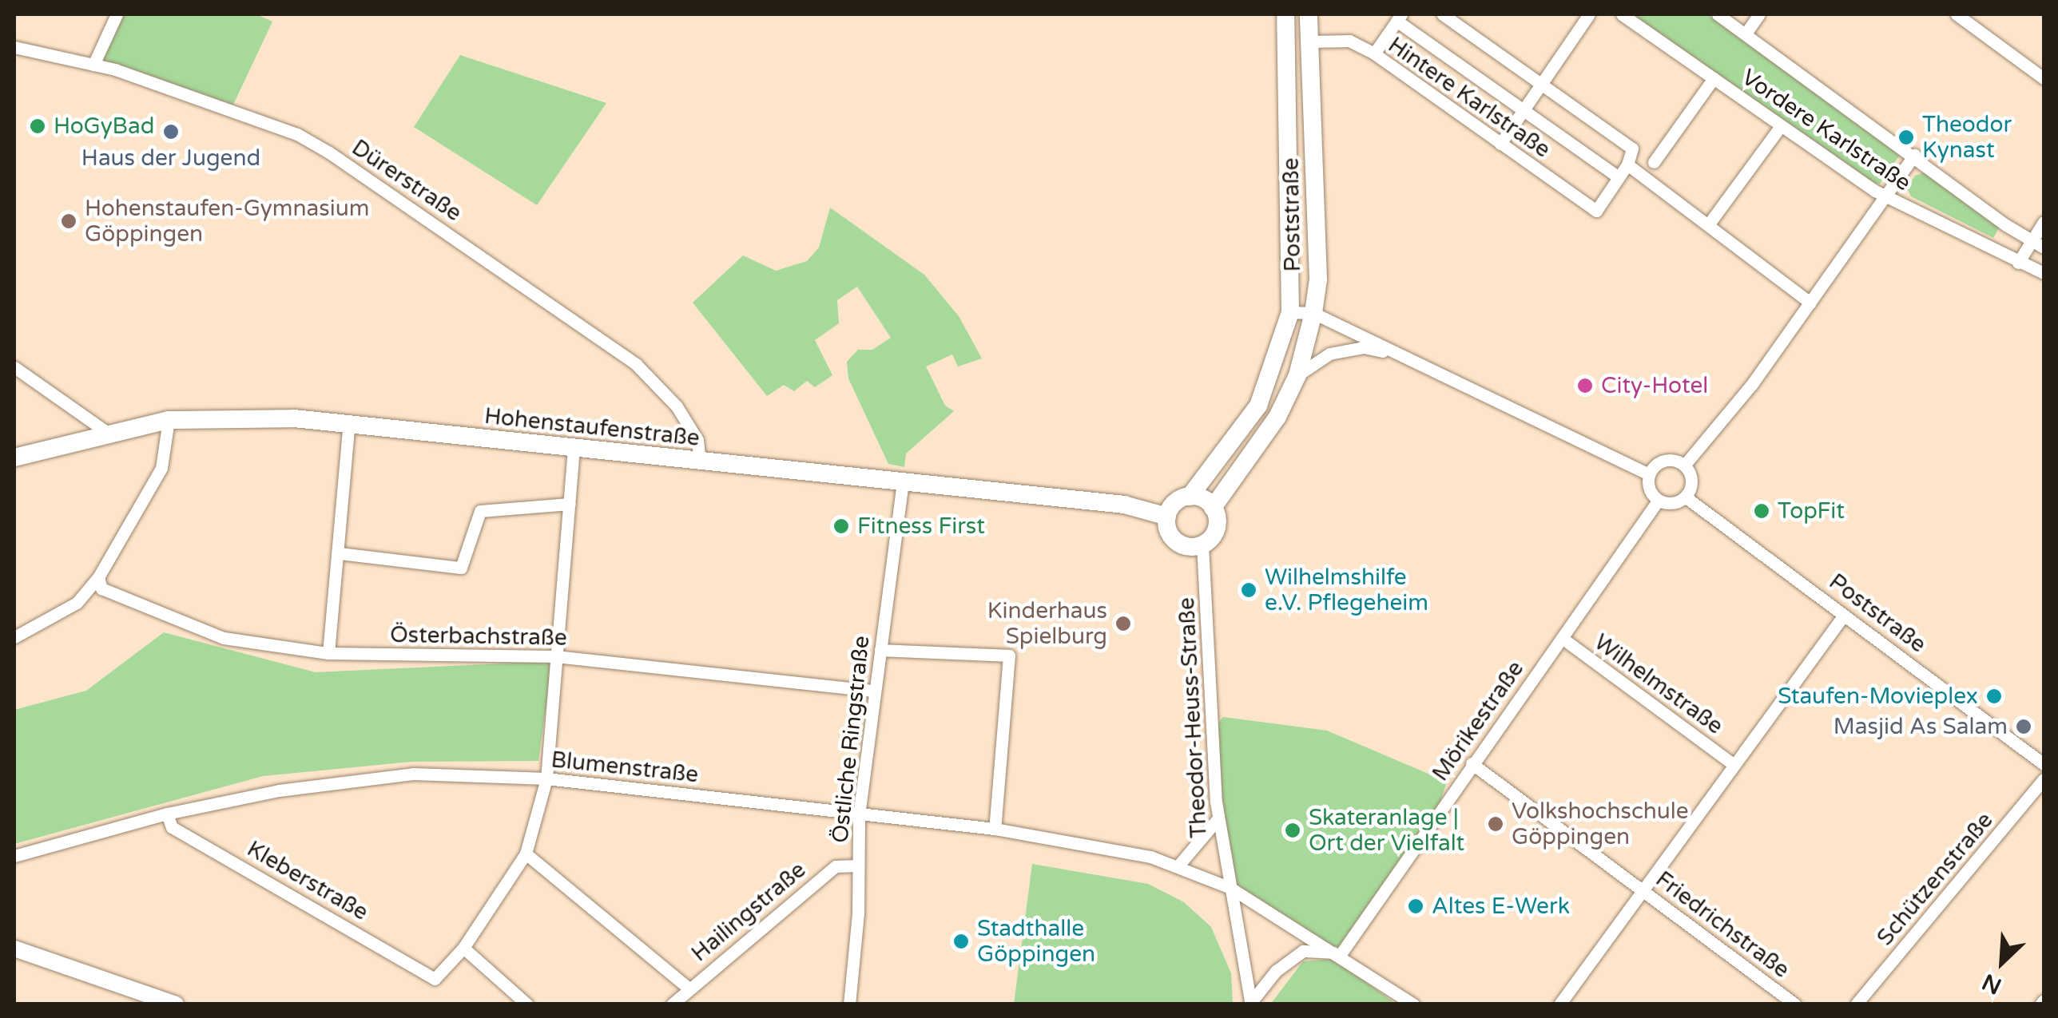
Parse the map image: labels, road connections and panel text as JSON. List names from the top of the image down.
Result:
{
  "streets": {
    "main road": ["Poststraße", "Hohenstaufenstraße"],
    "street": [
      "Hintere Karlstraße",
      "Vordere Karlstraße",
      "Dürerstraße",
      "Österbachstraße",
      "Wilhelmstraße",
      "Theodor-Heuss-Straße",
      "Mörikestraße",
      "Östliche Ringstraße",
      "Blumenstraße",
      "Schützenstraße",
      "Kleberstraße",
      "Hailingstraße",
      "Friedrichstraße"
    ]
  },
  "crossings": [
    ["Hintere Karlstraße", "Poststraße"],
    ["Dürerstraße", "Hohenstaufenstraße"],
    ["Poststraße", "Mörikestraße"],
    ["Hohenstaufenstraße", "Theodor-Heuss-Straße"],
    ["Hohenstaufenstraße", "Östliche Ringstraße"],
    ["Österbachstraße", "Östliche Ringstraße"],
    ["Wilhelmstraße", "Mörikestraße"],
    ["Theodor-Heuss-Straße", "Blumenstraße"],
    ["Mörikestraße", "Blumenstraße"],
    ["Mörikestraße", "Friedrichstraße"],
    ["Östliche Ringstraße", "Blumenstraße"],
    ["Östliche Ringstraße", "Hailingstraße"],
    ["Blumenstraße", "Kleberstraße"]
  ],
  "places": [
    "HoGyBad",
    "Haus der Jugend",
    "Theodor Kynast",
    "Hohenstaufen-Gymnasium Göppingen",
    "City-Hotel",
    "TopFit",
    "Fitness First",
    "Wilhelmshilfe e.V. Pflegeheim",
    "Kinderhaus Spielburg",
    "Staufen-Movieplex",
    "Masjid As Salam",
    "Volkshochschule Göppingen",
    "Skateranlage | Ort der Vielfalt",
    "Altes E-Werk",
    "Stadthalle Göppingen"
  ],
  "north": "bottom left"
}
